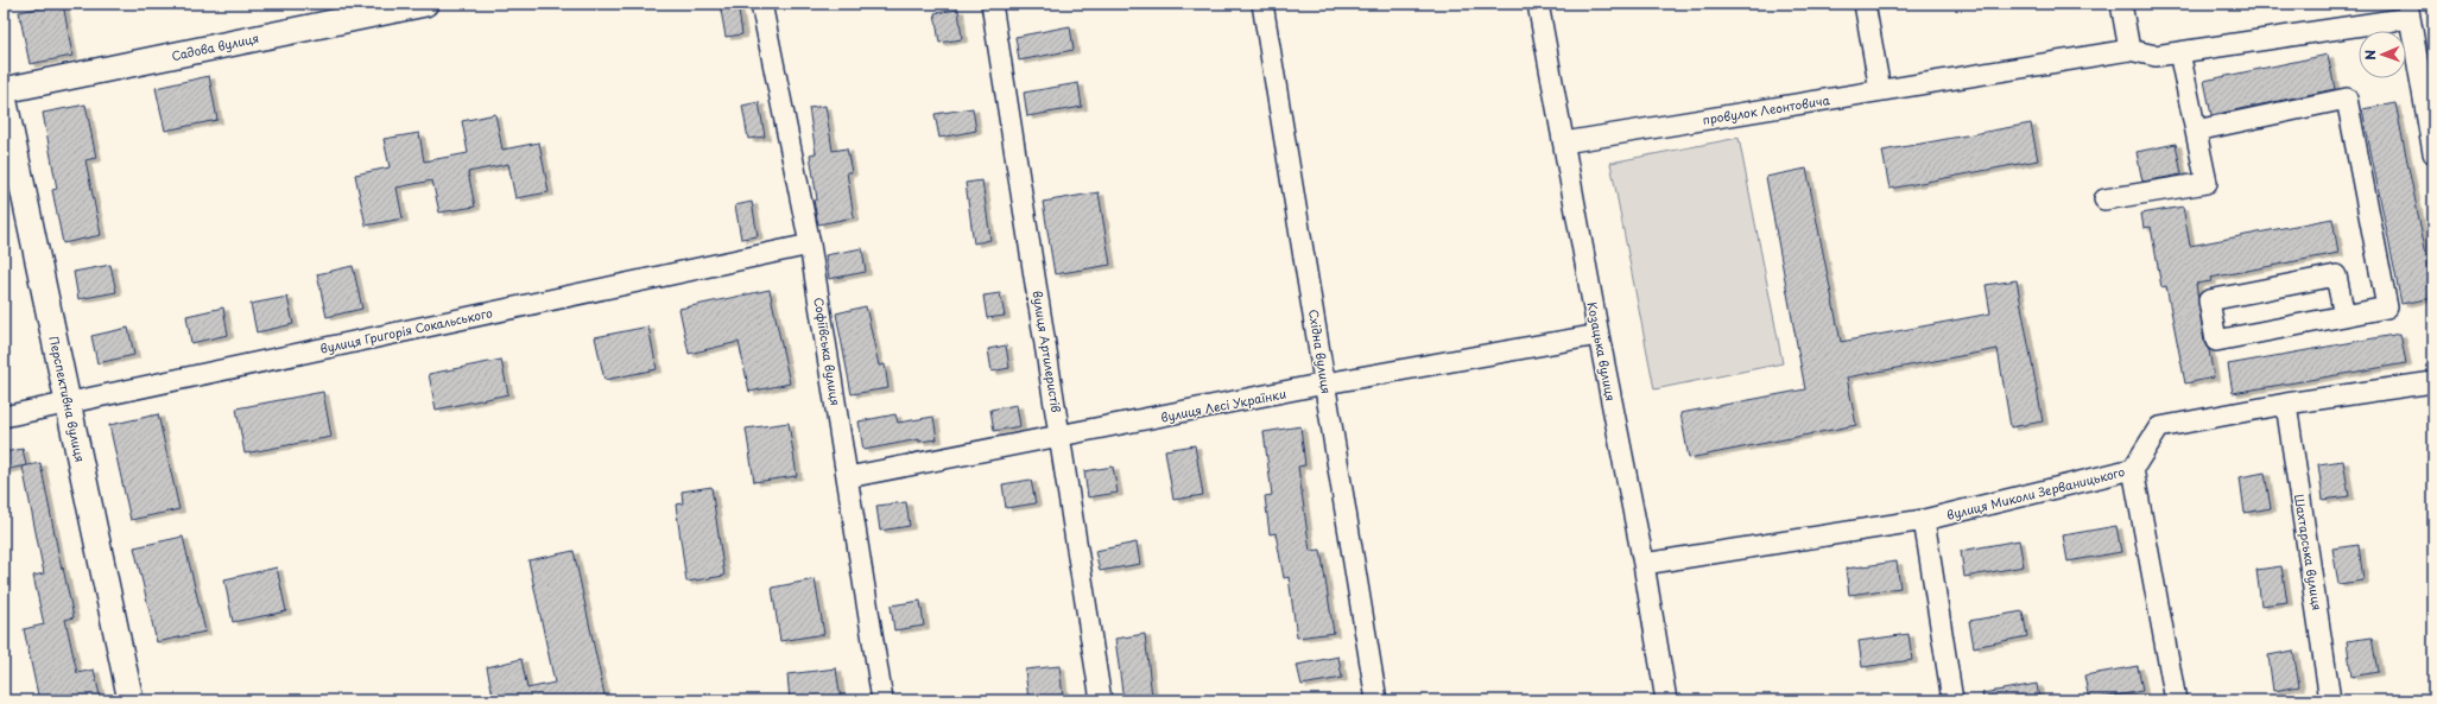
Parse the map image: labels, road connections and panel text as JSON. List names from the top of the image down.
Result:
{
  "streets": {
    "street": [
      "Садова вулиця",
      "провулок Леонтовича",
      "вулиця Григорія Сокальського",
      "Софіївська вулиця",
      "вулиця Артилеристів",
      "Східна вулиця",
      "Козацька вулиця",
      "Перспективна вулиця",
      "вулиця Лесі Українки",
      "вулиця Миколи Зерваницького",
      "Шахтарська вулиця"
    ]
  },
  "crossings": [
    ["провулок Леонтовича", "Козацька вулиця"],
    ["вулиця Григорія Сокальського", "Софіївська вулиця"],
    ["вулиця Григорія Сокальського", "Перспективна вулиця"],
    ["Софіївська вулиця", "вулиця Лесі Українки"],
    ["вулиця Артилеристів", "вулиця Лесі Українки"],
    ["Східна вулиця", "вулиця Лесі Українки"],
    ["Козацька вулиця", "вулиця Лесі Українки"],
    ["Козацька вулиця", "вулиця Миколи Зерваницького"],
    ["вулиця Миколи Зерваницького", "Шахтарська вулиця"]
  ],
  "north": "left"
}
